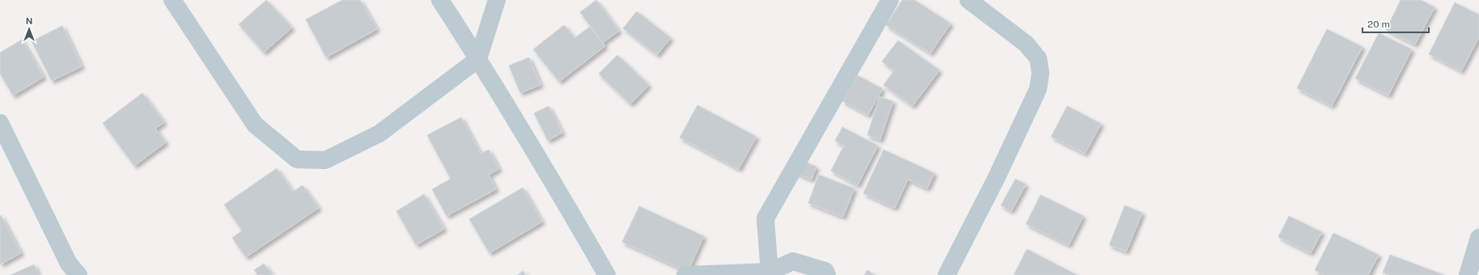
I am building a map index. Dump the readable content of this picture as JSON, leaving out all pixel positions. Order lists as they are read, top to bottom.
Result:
{
  "scale_bar": "20 m",
  "north": "top"
}
